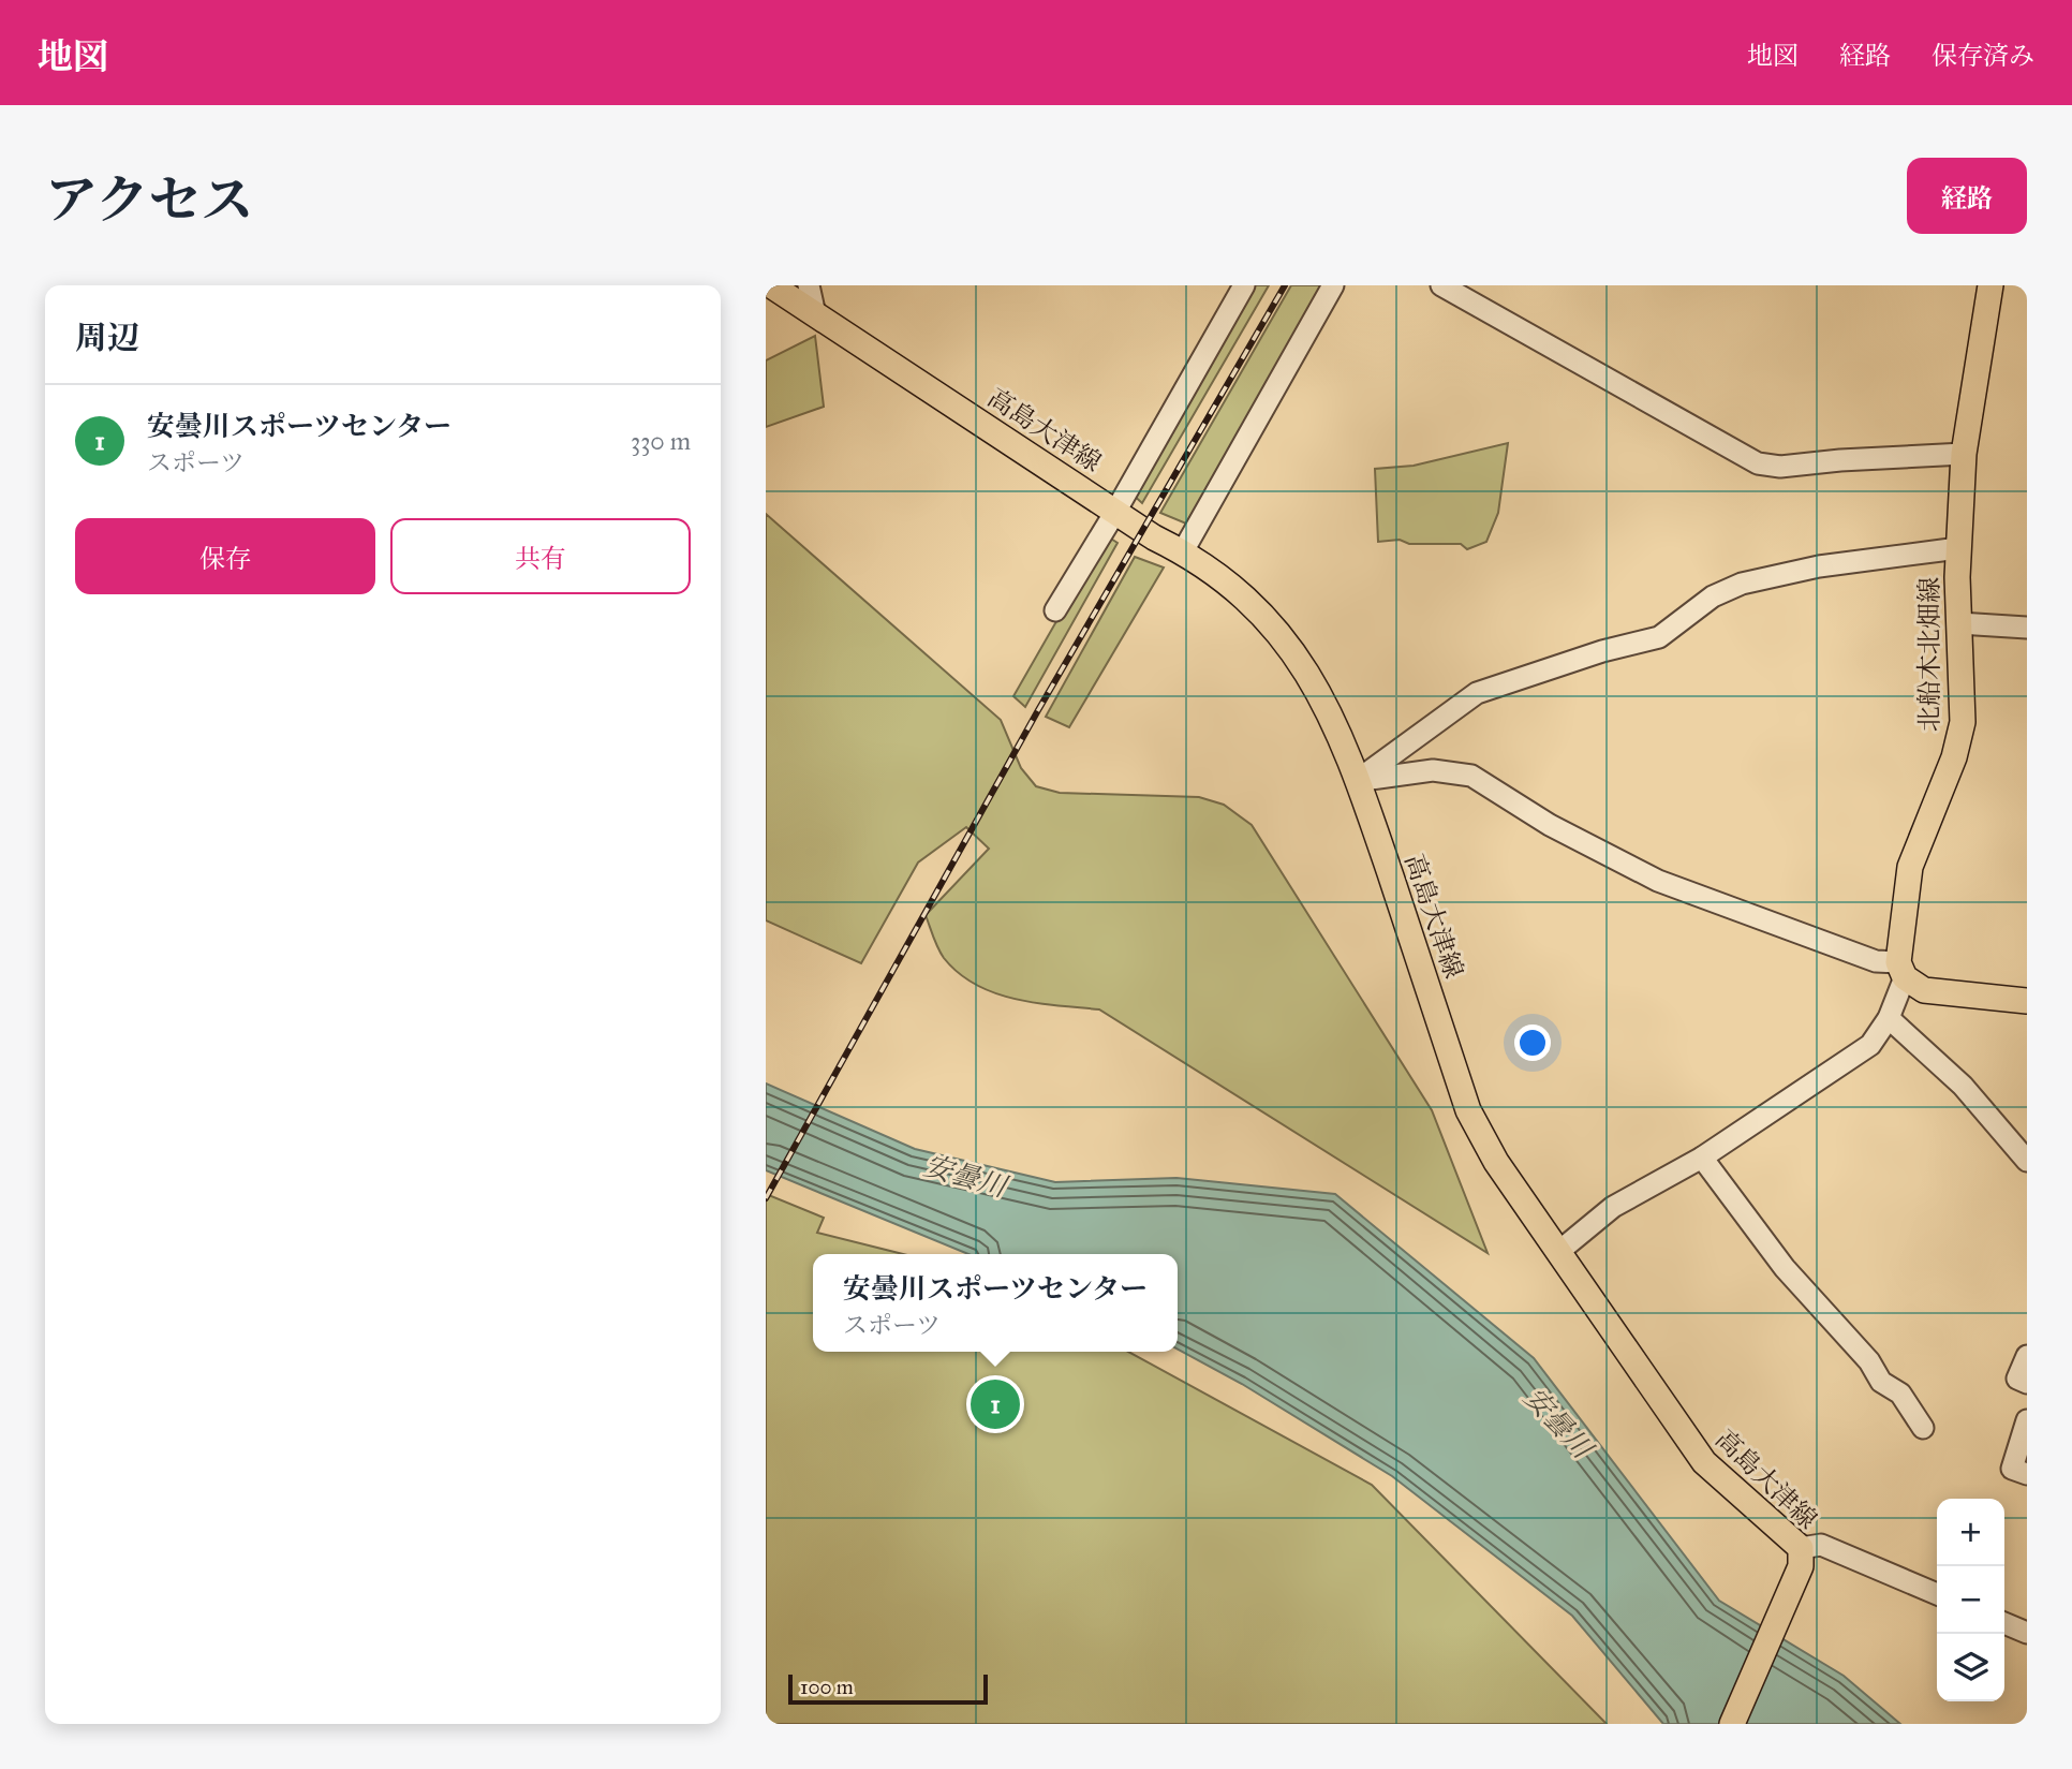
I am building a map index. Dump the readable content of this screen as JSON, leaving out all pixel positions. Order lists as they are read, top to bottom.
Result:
{
  "streets": {
    "main road": ["高島大津線", "北船木北畑線"]
  },
  "water": ["安曇川"],
  "scale_bar": "100 m",
  "page": {
    "header": "地図",
    "nav": ["地図", "経路", "保存済み"],
    "title": "アクセス",
    "buttons": [
      "経路",
      ["保存", "共有"]
    ],
    "heading": "周辺",
    "list": [
      {
        "mark": "1",
        "name": "安曇川スポーツセンター",
        "note": "スポーツ",
        "value": "330 m"
      }
    ],
    "popup": ["安曇川スポーツセンター", "スポーツ"],
    "pins": "1",
    "map_buttons": ["+", "−"],
    "scale": "100 m"
  }
}
